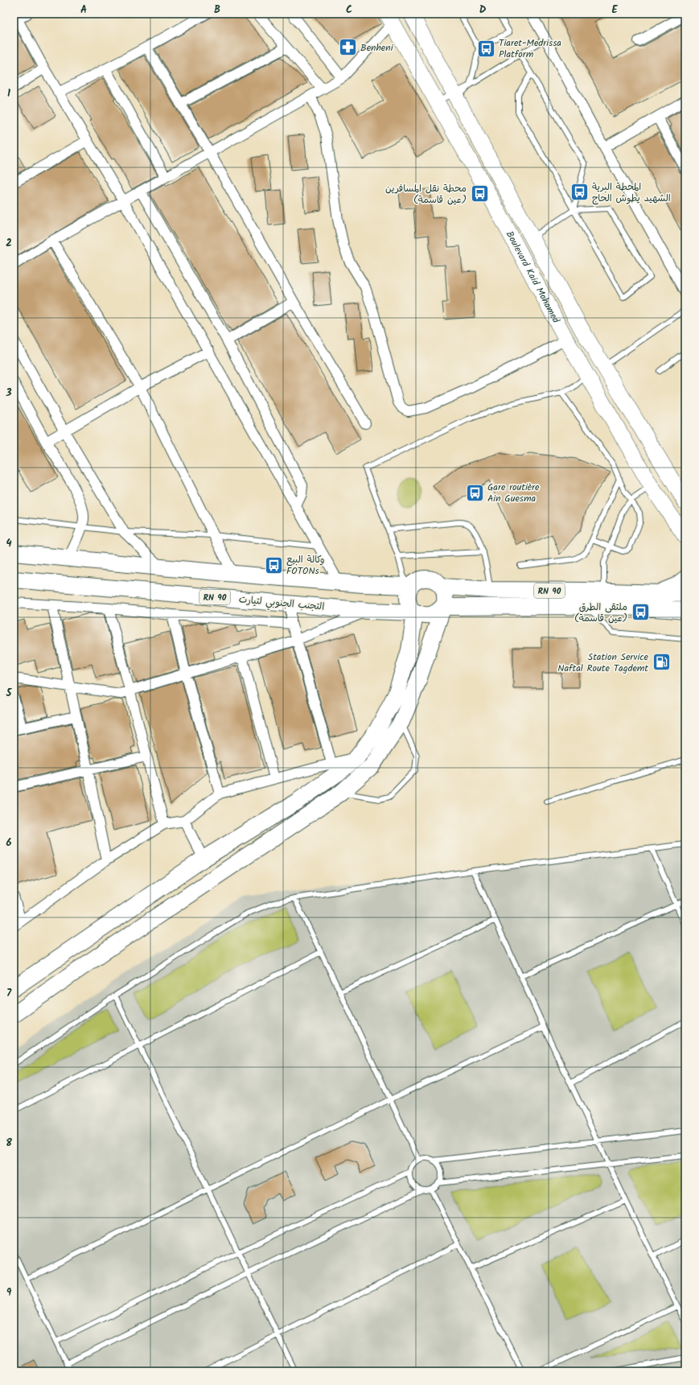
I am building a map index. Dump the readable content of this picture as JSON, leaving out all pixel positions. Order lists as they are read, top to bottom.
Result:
{
  "streets": {
    "highway": ["RN 90", "التجنب الجنوبي لتيارت"],
    "main road": ["Boulevard Kaid Mohamed"]
  },
  "crossings": [
    ["RN 90", "التجنب الجنوبي لتيارت"]
  ],
  "places": {
    "pharmacy": ["Benheni"],
    "bus stop": [
      "Tiaret-Medrissa Platform",
      "المحطة البرية الشهيد يطوش الحاج",
      "محطة نقل المسافرين (عين قاسمة)",
      "Gare routière Ain Guesma",
      "وكالة البيع FOTONs",
      "ملتقى الطرق (عين قاسمة)"
    ],
    "fuel station": ["Station Service Naftal Route Tagdemt"]
  },
  "grid": {
    "columns": [
      "A",
      "B",
      "C",
      "D",
      "E"
    ],
    "rows": [
      "1",
      "2",
      "3",
      "4",
      "5",
      "6",
      "7",
      "8",
      "9"
    ]
  }
}
